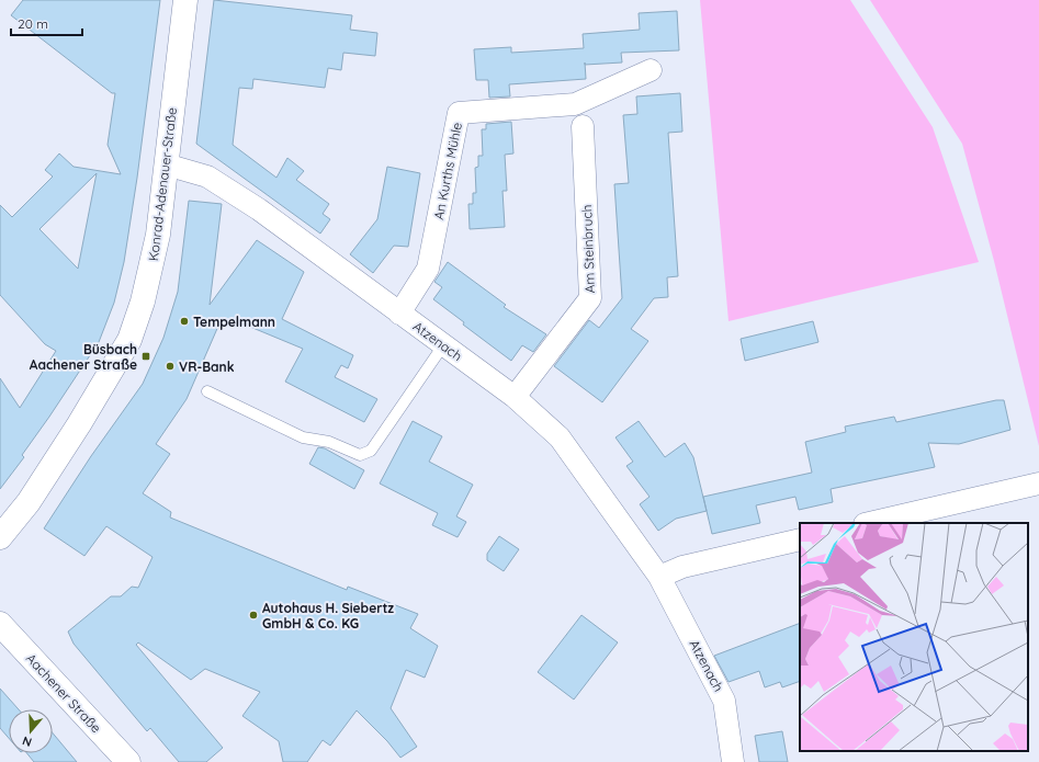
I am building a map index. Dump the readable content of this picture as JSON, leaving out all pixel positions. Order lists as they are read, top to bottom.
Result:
{
  "streets": {
    "street": [
      "An Kurths Mühle",
      "Konrad-Adenauer-Straße",
      "Am Steinbruch",
      "Atzenach",
      "Aachener Straße"
    ]
  },
  "crossings": [
    ["An Kurths Mühle", "Atzenach"],
    ["Konrad-Adenauer-Straße", "Atzenach"],
    ["Am Steinbruch", "Atzenach"]
  ],
  "places": {
    "other": ["Tempelmann", "VR-Bank", "Autohaus H. Siebertz GmbH & Co. KG"],
    "transit": ["Büsbach Aachener Straße"]
  },
  "scale_bar": "20 m",
  "north": "bottom"
}
